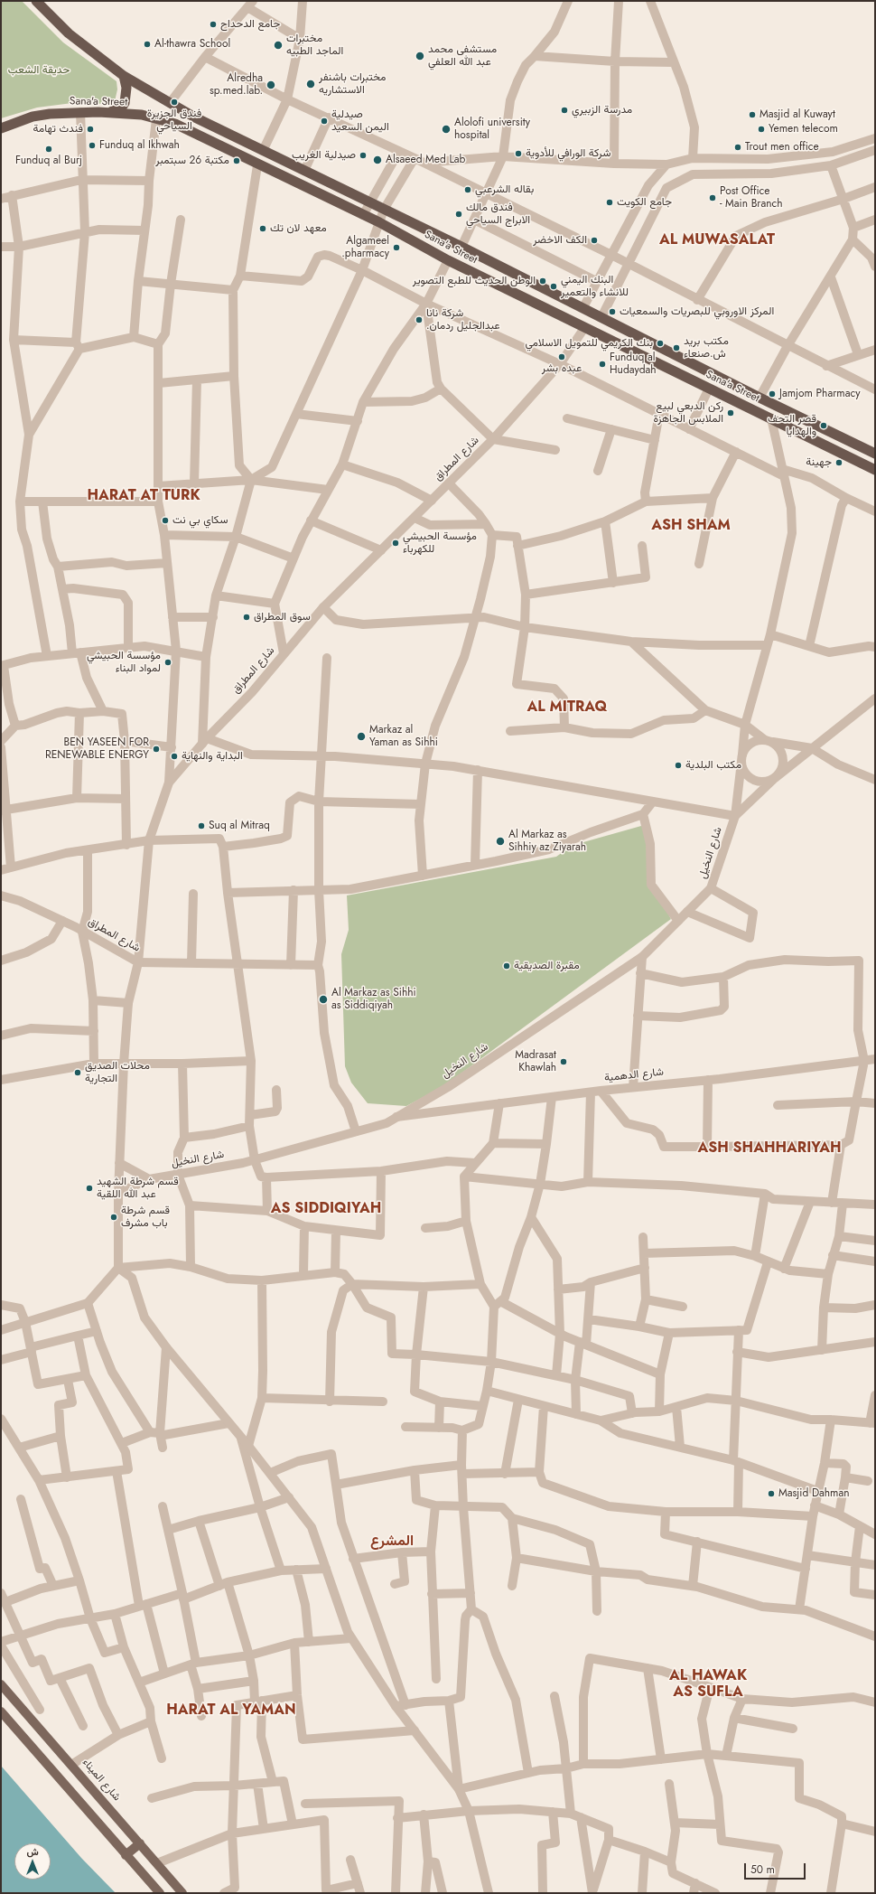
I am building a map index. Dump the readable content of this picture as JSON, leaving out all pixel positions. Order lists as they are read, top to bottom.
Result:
{
  "streets": {
    "highway": ["Sana'a Street"],
    "main road": ["شارع الميناء"],
    "street": ["شارع المطراق", "شارع النخيل", "شارع الدهمية"]
  },
  "crossings": [
    ["Sana'a Street", "شارع المطراق"],
    ["Sana'a Street", "شارع النخيل"],
    ["شارع النخيل", "شارع الدهمية"]
  ],
  "districts": [
    "AL MUWASALAT",
    "HARAT AT TURK",
    "ASH SHAM",
    "AL MITRAQ",
    "ASH SHAHHARIYAH",
    "AS SIDDIQIYAH",
    "المشرع",
    "AL HAWAK AS SUFLA",
    "HARAT AL YAMAN"
  ],
  "parks": ["حديقة الشعب"],
  "places": [
    "جامع الدحداح",
    "Al-thawra School",
    "مختبرات الماجد الطبيه",
    "مستشفى محمد عبد الله العلفي",
    "مختبرات باشنفر الاستشاريه",
    "Alredha sp.med.lab.",
    "فندق الجزيرة السياحي",
    "مدرسة الزبيري",
    "Masjid al Kuwayt",
    "صيدلية اليمن السعيد",
    "فندث تهامة",
    "Alolofi university hospital",
    "Yemen telecom",
    "Funduq al Ikhwah",
    "Trout men office",
    "Funduq al Burj",
    "شركة الورافي للأدوية",
    "صيدلية الغريب",
    "Alsaeed Med Lab",
    "مكتبة 26 سبتمبر",
    "بقاله الشرعبي",
    "Post Office - Main Branch",
    "جامع الكويت",
    "فندق مالك الابراج السياحي",
    "معهد لان تك",
    "الكف الاخضر",
    "Algameel .pharmacy",
    "الوطن الحديث للطبع التصوير",
    "البنك اليمني للانشاء والتعمير",
    "المركز الاوروبي للبصريات والسمعيات",
    "شركة نانا .عبدالجليل ردمان",
    "بنك الكريمي للتمويل الاسلامي",
    "مكتب بريد ش.صنعاء",
    "عبده بشر",
    "Funduq al Hudaydah",
    "Jamjom Pharmacy",
    "ركن الدبعي لبيع الملابس الجاهزة",
    "قصر التحف والهدايا",
    "جهينة",
    "سكاي بي نت",
    "مؤسسة الحبيشي للكهرباء",
    "سوق المطراق",
    "مؤسسة الحبيشي لمواد البناء",
    "Markaz al Yaman as Sihhi",
    "BEN YASEEN FOR RENEWABLE ENERGY",
    "البداية والنهاية",
    "مكتب البلدية",
    "Suq al Mitraq",
    "Al Markaz as Sihhiy az Ziyarah",
    "مقبرة الصديقية",
    "Al Markaz as Sihhi as Siddiqiyah",
    "Madrasat Khawlah",
    "محلات الصديق التجارية",
    "قسم شرطة الشهيد عبد الله اللقية",
    "قسم شرطة باب مشرف",
    "Masjid Dahman"
  ],
  "scale_bar": "50 m",
  "north": "top"
}
